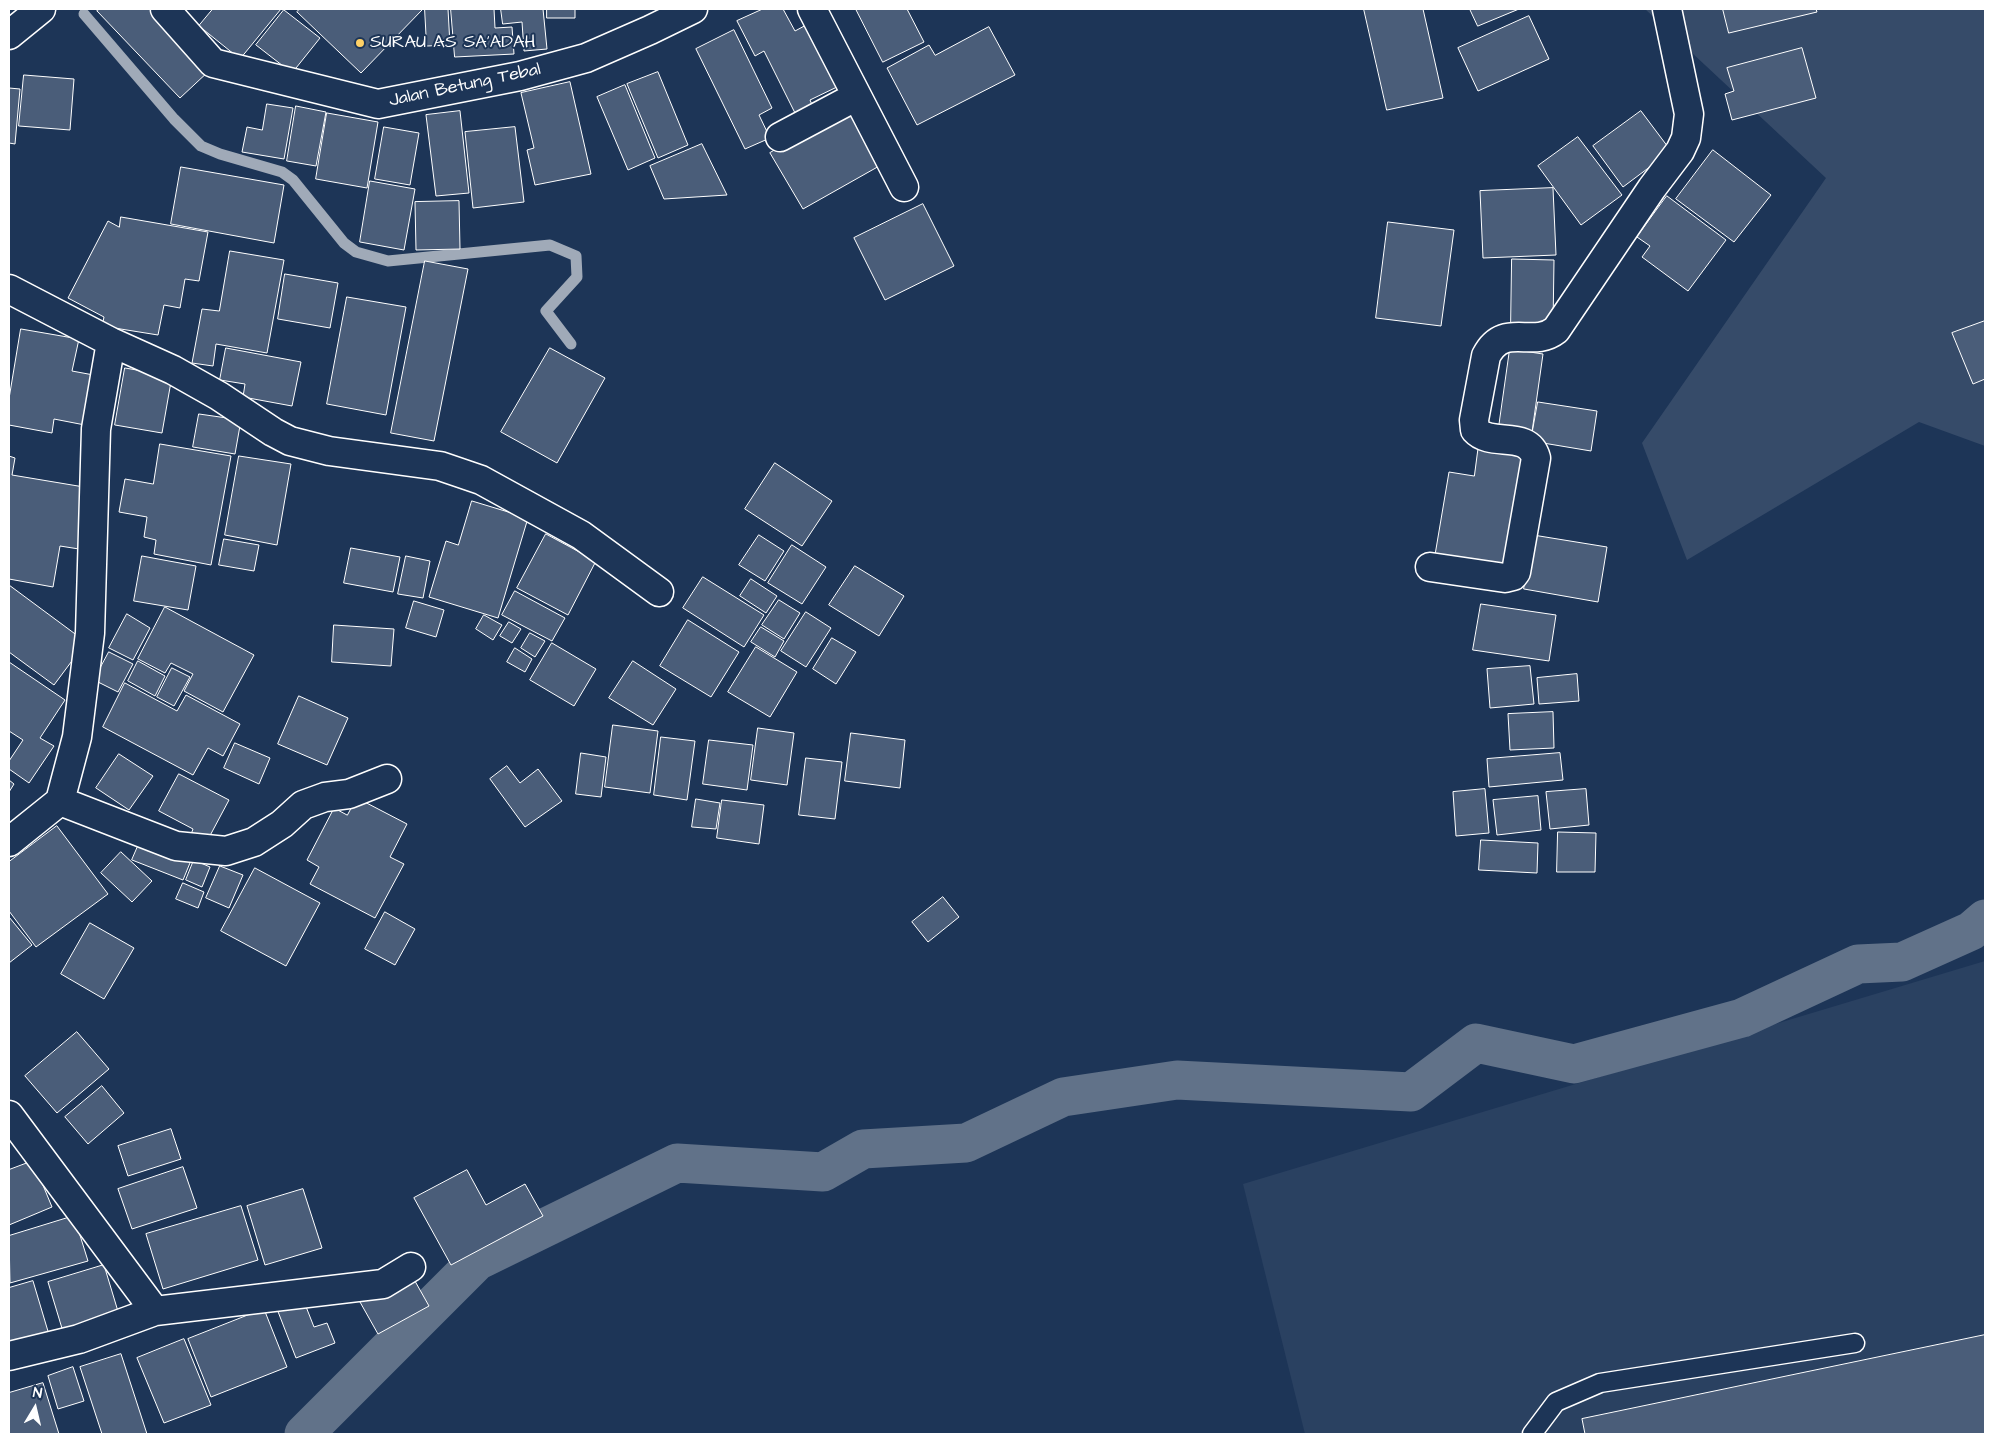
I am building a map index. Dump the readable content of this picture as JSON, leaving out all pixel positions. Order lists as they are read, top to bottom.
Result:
{
  "streets": {
    "street": ["Jalan Betung Tebal"]
  },
  "places": ["SURAU AS SA'ADAH"],
  "north": "top"
}
